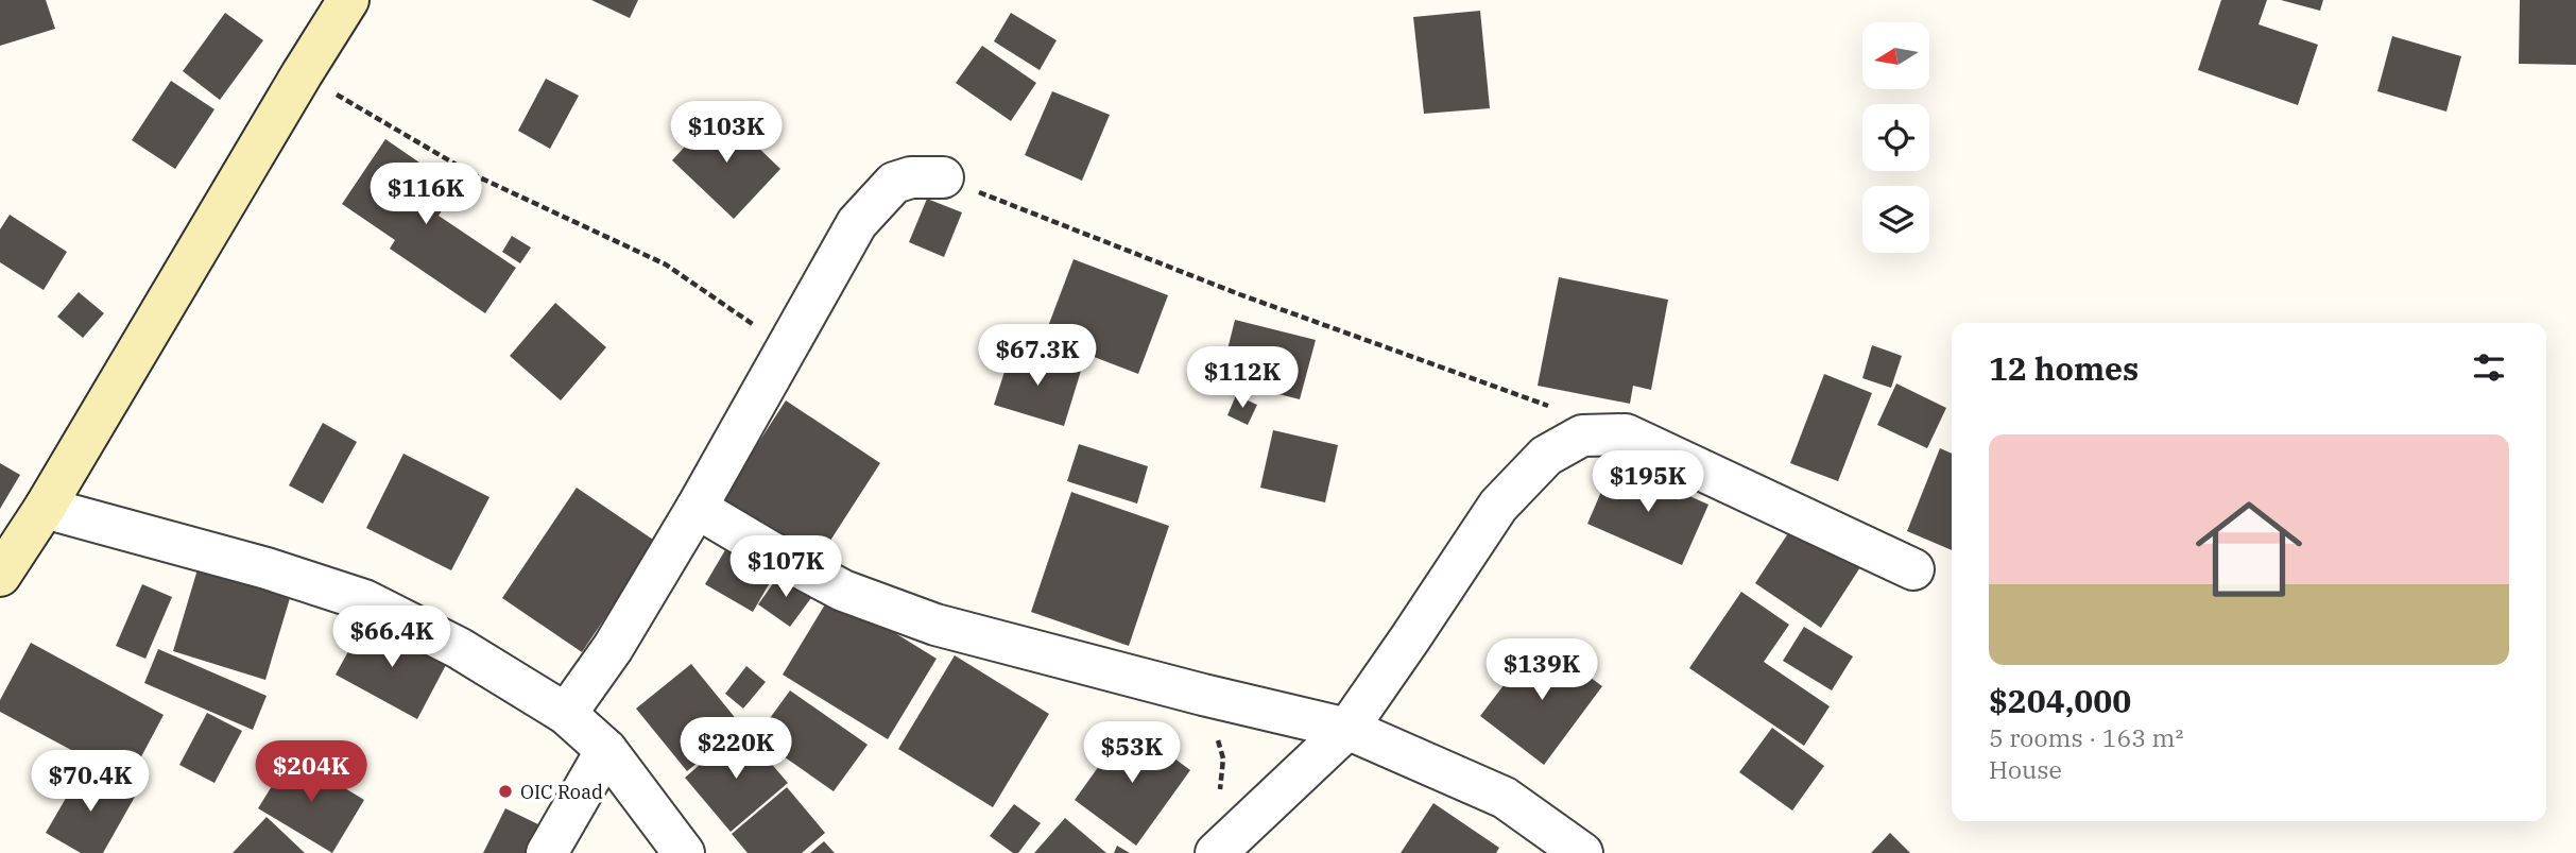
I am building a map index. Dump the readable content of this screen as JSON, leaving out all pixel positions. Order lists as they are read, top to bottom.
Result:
{
  "places": ["OIC Road"],
  "north": "left",
  "page": {
    "price": [
      "$103K",
      "$116K",
      "$67.3K",
      "$112K",
      "$195K",
      "$107K",
      "$66.4K",
      "$139K",
      "$220K",
      "$53K",
      "$204K",
      "$70.4K"
    ],
    "heading": "12 homes",
    "list": [
      {
        "name": "$204,000",
        "note": "5 rooms · 163 m² · House"
      }
    ]
  }
}
